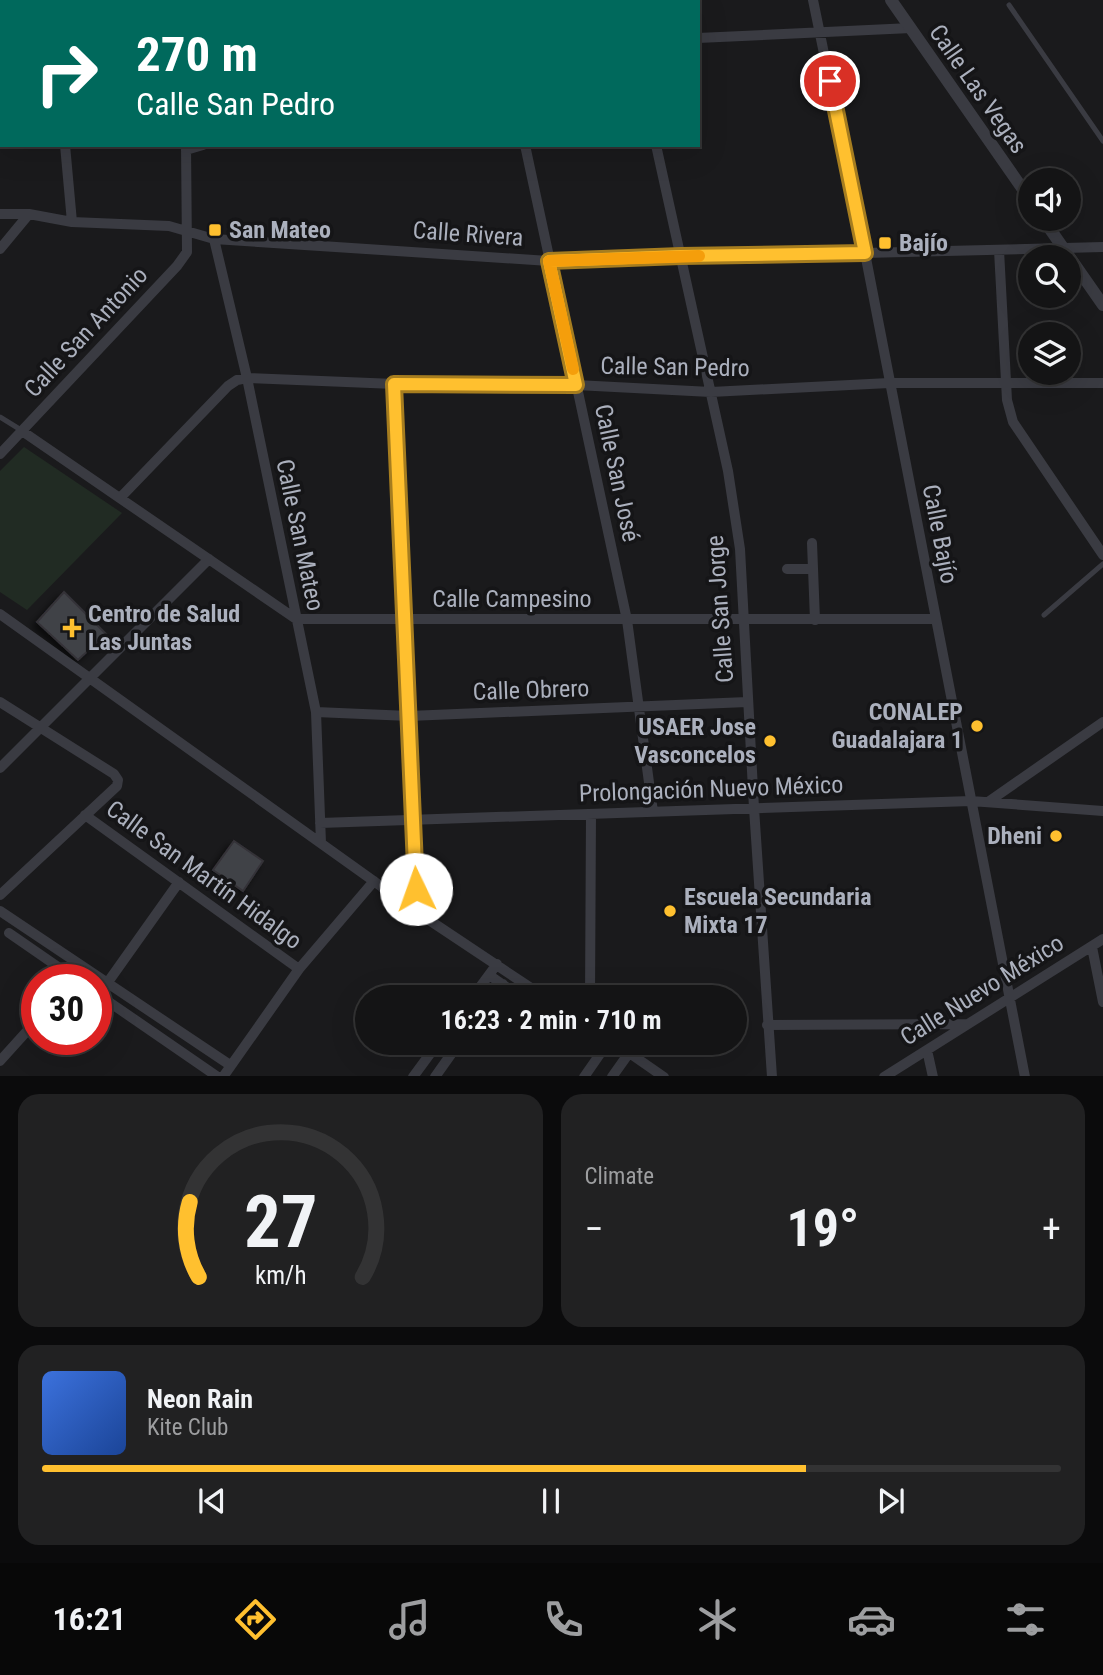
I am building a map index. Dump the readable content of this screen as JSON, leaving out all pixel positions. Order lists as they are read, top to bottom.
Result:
{
  "streets": {
    "street": [
      "Calle Las Vegas",
      "Calle Rivera",
      "Calle San Antonio",
      "Calle San Pedro",
      "Calle San José",
      "Calle Bajío",
      "Calle San Mateo",
      "Calle Campesino",
      "Calle San Jorge",
      "Calle Obrero",
      "Prolongación Nuevo México",
      "Calle San Martín Hidalgo",
      "Calle Nuevo México"
    ]
  },
  "crossings": [
    ["Calle Rivera", "Calle San Antonio"],
    ["Calle Rivera", "Calle San José"],
    ["Calle Rivera", "Calle Bajío"],
    ["Calle Rivera", "Calle San Mateo"],
    ["Calle Rivera", "Calle San Jorge"],
    ["Calle San Pedro", "Calle San José"],
    ["Calle San Pedro", "Calle Bajío"],
    ["Calle San Pedro", "Calle San Mateo"],
    ["Calle San Pedro", "Calle San Jorge"],
    ["Calle San José", "Calle Campesino"],
    ["Calle San José", "Calle Obrero"],
    ["Calle San José", "Prolongación Nuevo México"],
    ["Calle Bajío", "Calle Campesino"],
    ["Calle Bajío", "Prolongación Nuevo México"],
    ["Calle Bajío", "Calle Nuevo México"],
    ["Calle San Mateo", "Calle Campesino"],
    ["Calle San Mateo", "Calle Obrero"],
    ["Calle San Mateo", "Prolongación Nuevo México"],
    ["Calle Campesino", "Calle San Jorge"],
    ["Calle San Jorge", "Calle Obrero"],
    ["Calle San Jorge", "Prolongación Nuevo México"]
  ],
  "places": {
    "transit": ["San Mateo", "Bajío"],
    "health": ["Centro de Salud Las Juntas"],
    "other": [
      "CONALEP Guadalajara 1",
      "USAER Jose Vasconcelos",
      "Dheni",
      "Escuela Secundaria Mixta 17"
    ]
  },
  "page": {
    "turn": ["270 m", "Calle San Pedro"],
    "limit": "30",
    "trip": "16:23 · 2 min · 710 m",
    "tile": "Climate",
    "heat": ["−", "19°", "+"],
    "song": ["Neon Rain", "Kite Club"],
    "tabs": "16:21",
    "gauge": ["27", "km/h"]
  }
}
